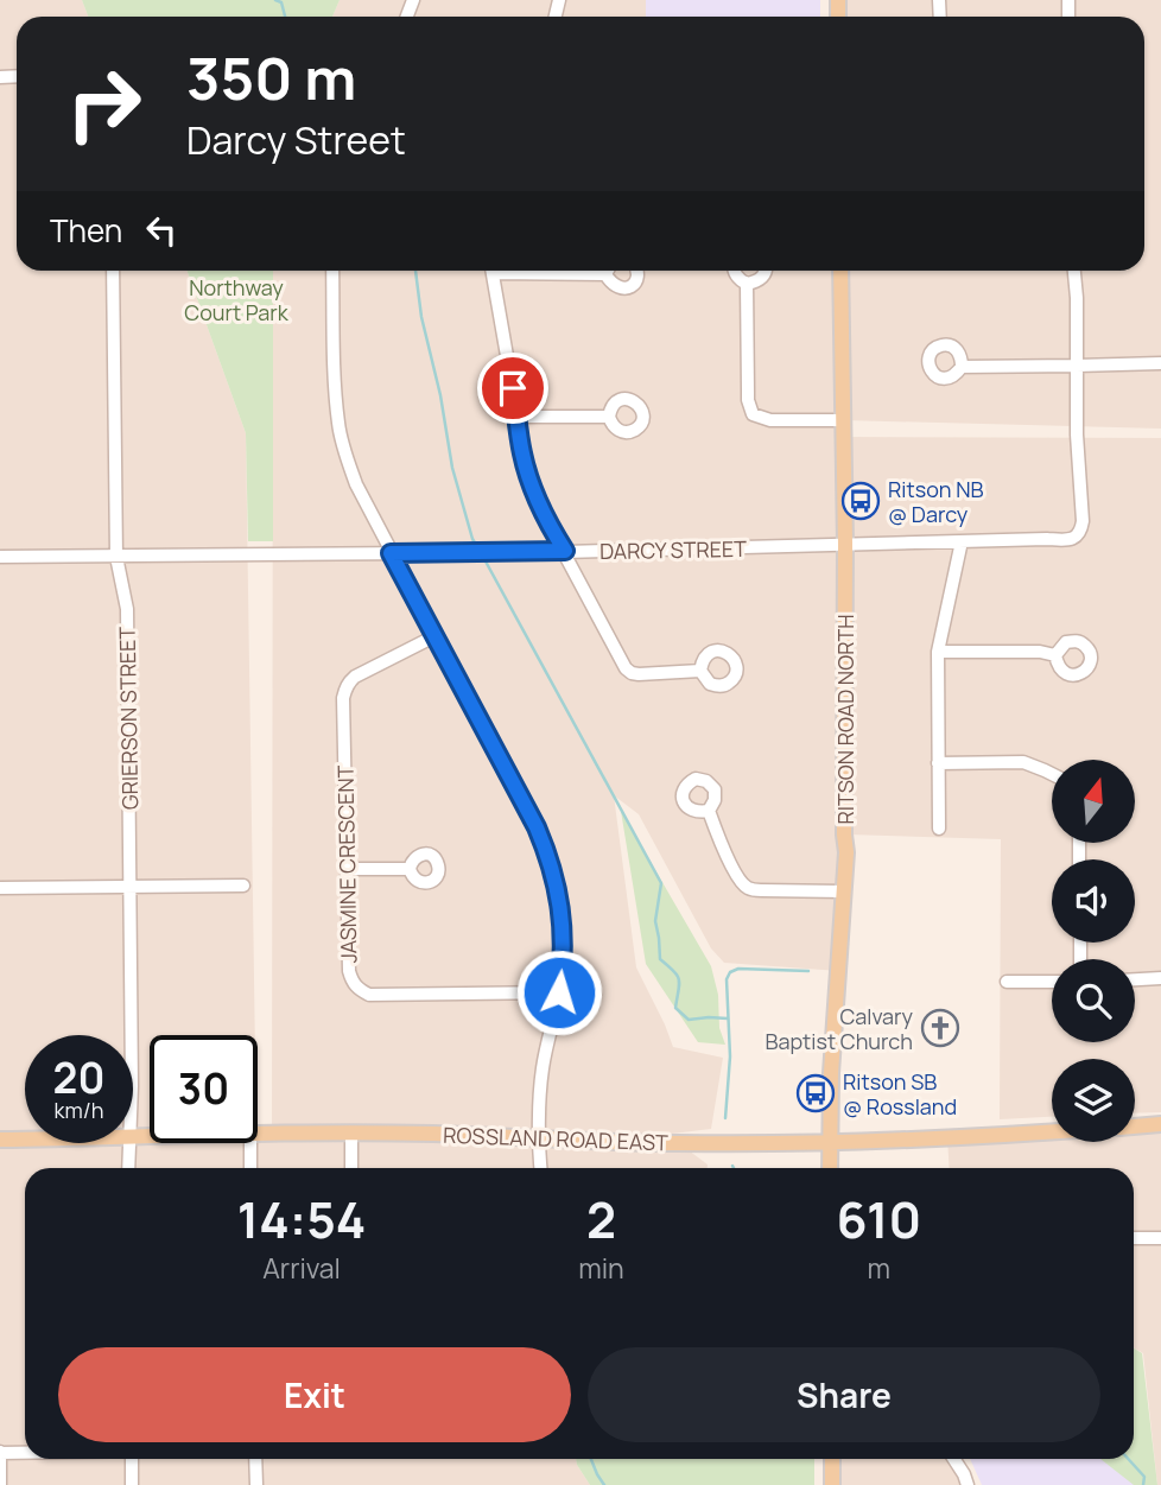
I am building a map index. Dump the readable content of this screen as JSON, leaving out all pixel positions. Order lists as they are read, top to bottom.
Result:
{
  "streets": {
    "main road": ["RITSON ROAD NORTH", "ROSSLAND ROAD EAST"],
    "street": ["DARCY STREET", "GRIERSON STREET", "JASMINE CRESCENT"]
  },
  "crossings": [
    ["DARCY STREET", "GRIERSON STREET"],
    ["DARCY STREET", "RITSON ROAD NORTH"],
    ["RITSON ROAD NORTH", "ROSSLAND ROAD EAST"]
  ],
  "parks": ["Northway Court Park"],
  "places": {
    "bus stop": ["Ritson NB @ Darcy", "Ritson SB @ Rossland"],
    "church": ["Calvary Baptist Church"]
  },
  "north": "top",
  "page": {
    "turn": ["350 m", "Darcy Street"],
    "then": "Then",
    "speed": "20 km/h",
    "limit": "30",
    "eta": [
      "14:54",
      "Arrival",
      "2",
      "min",
      "610",
      "m"
    ],
    "buttons": ["Exit", "Share"]
  }
}
